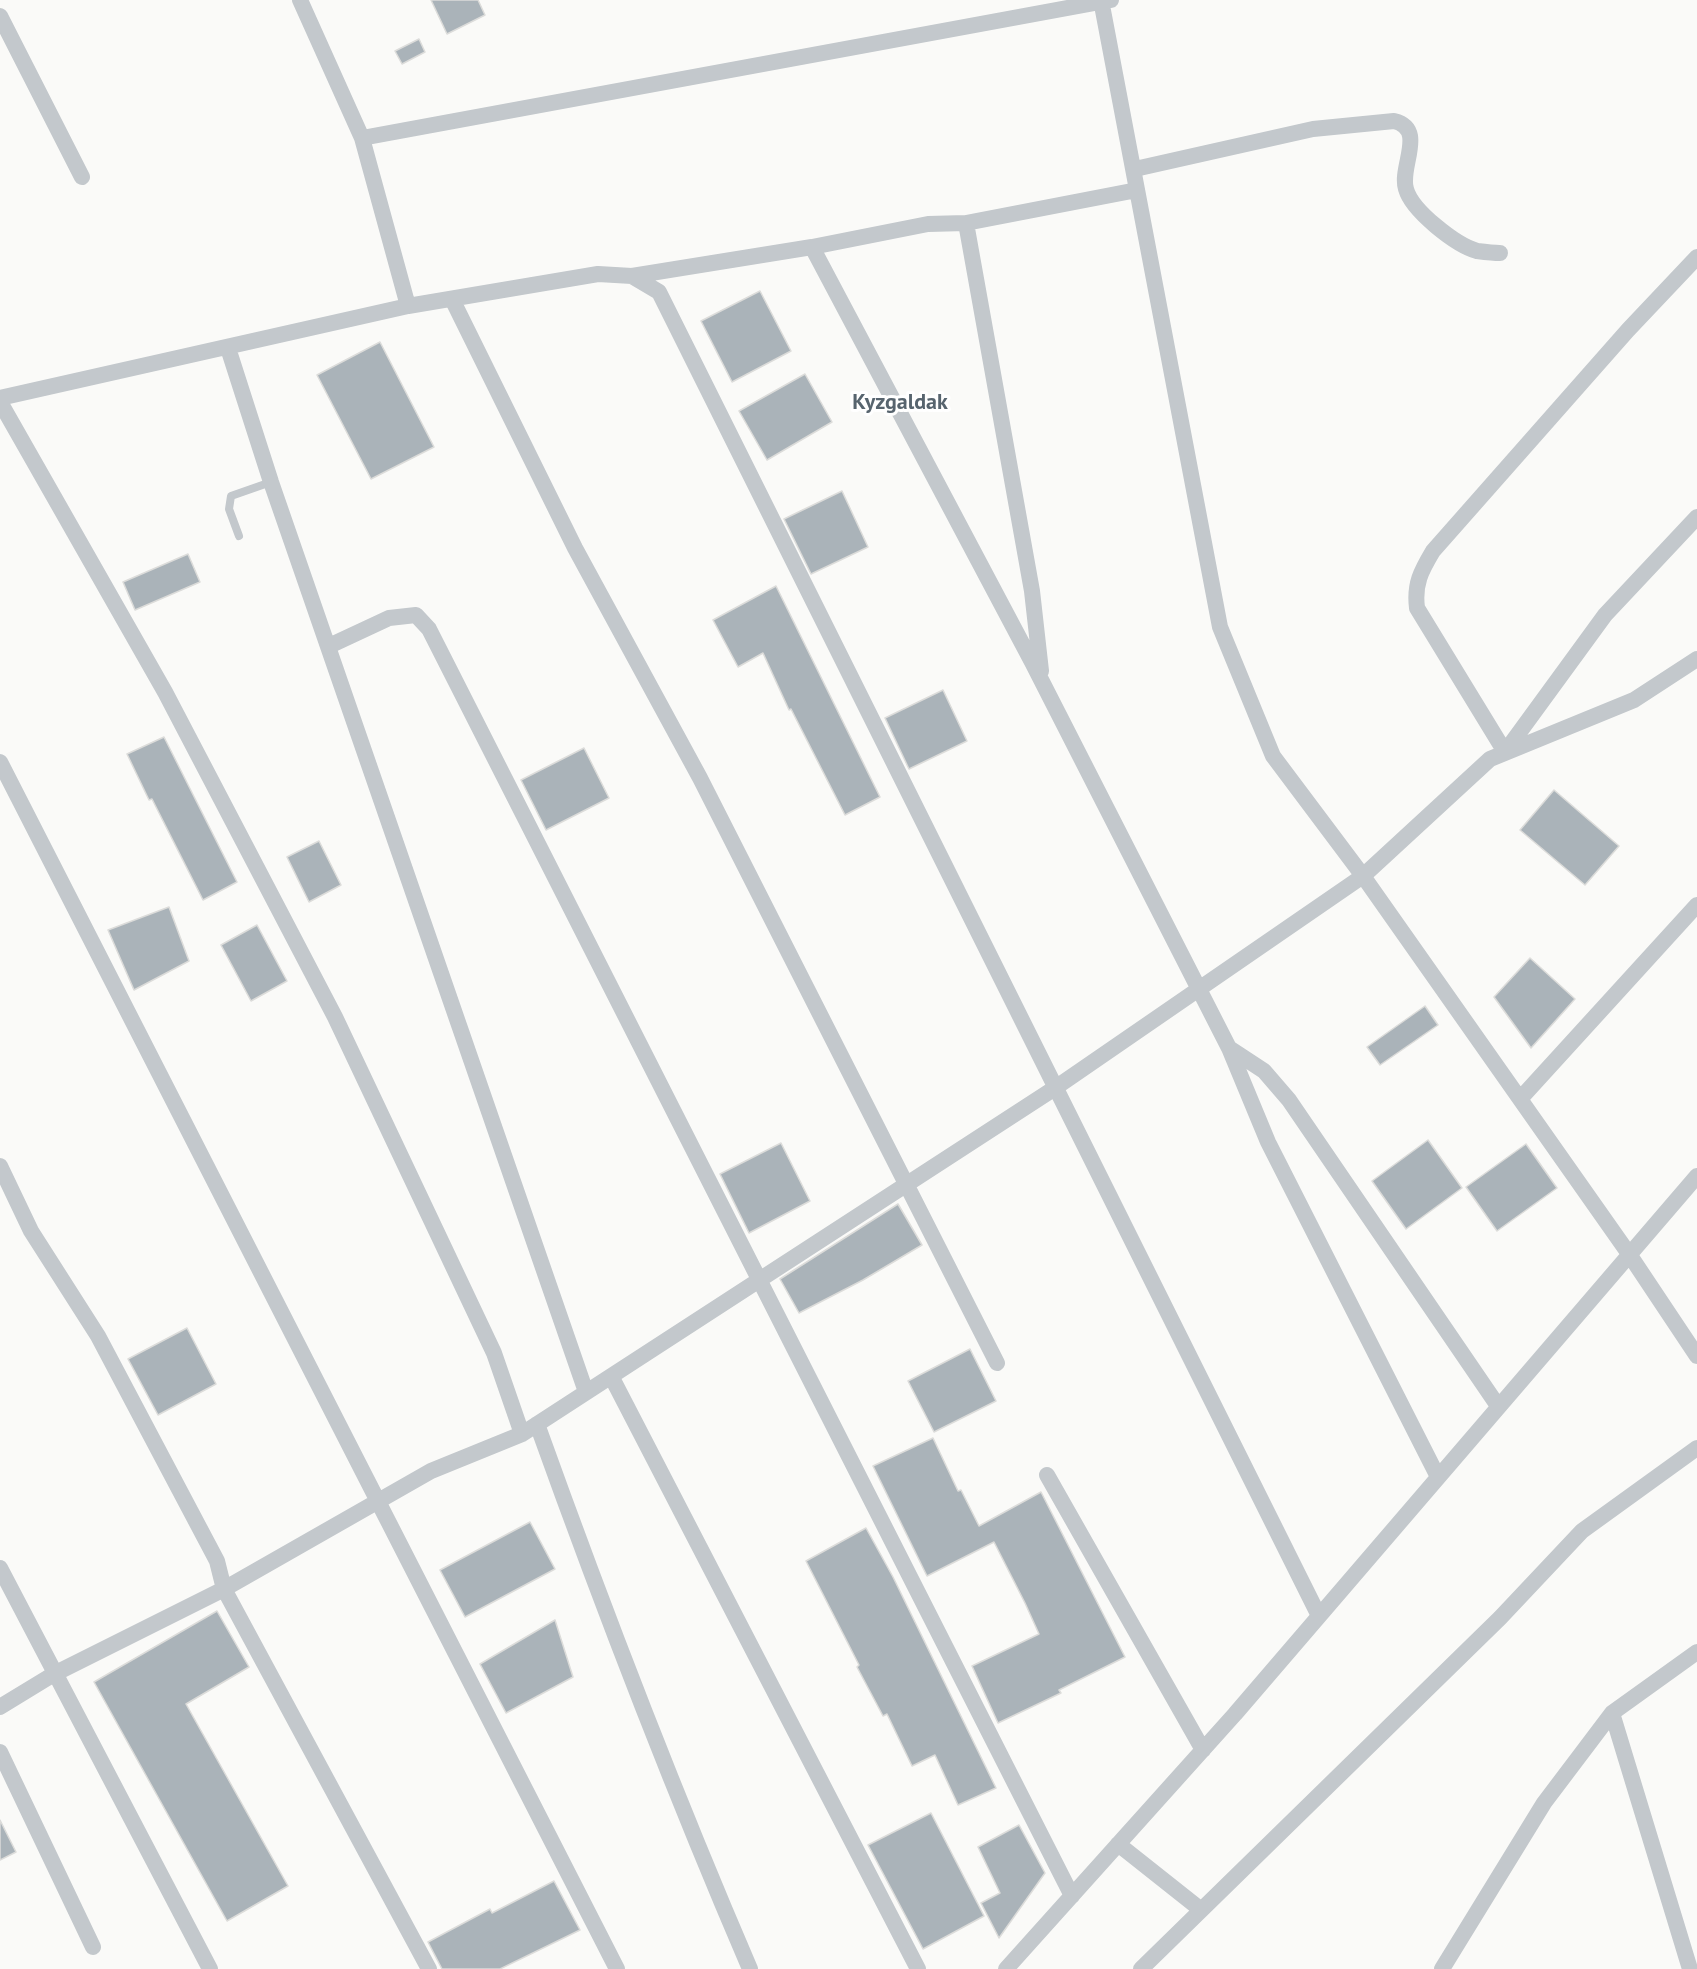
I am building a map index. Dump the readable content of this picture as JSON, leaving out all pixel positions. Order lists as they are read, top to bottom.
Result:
{
  "districts": ["Kyzgaldak"]
}
